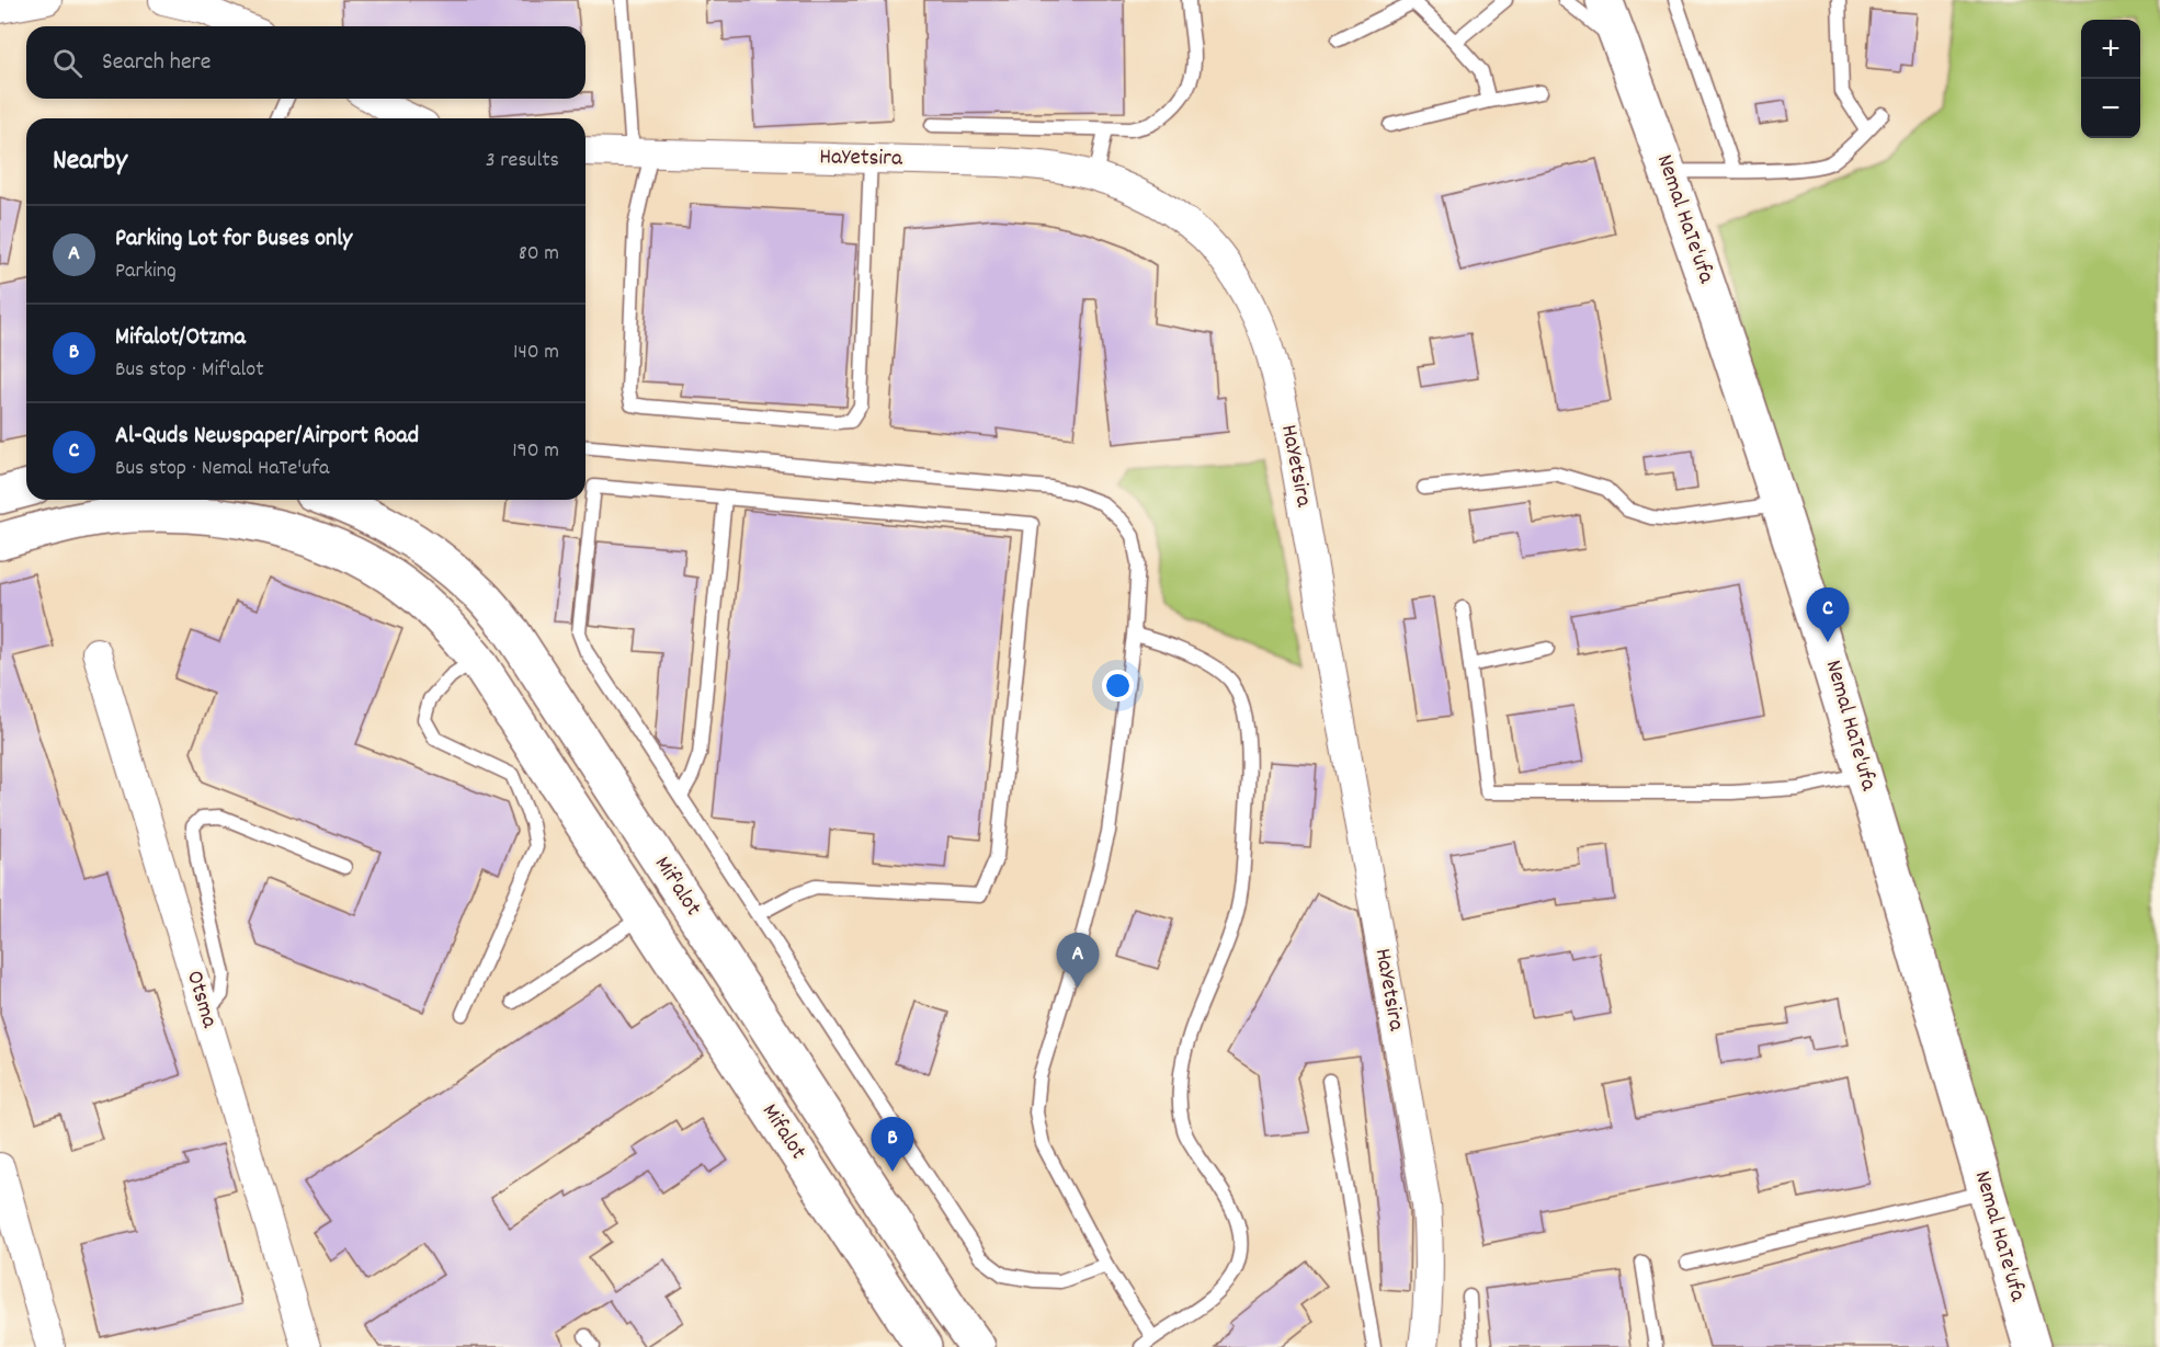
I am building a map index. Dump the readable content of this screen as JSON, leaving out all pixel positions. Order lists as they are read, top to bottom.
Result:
{
  "streets": {
    "street": [
      "HaYetsira",
      "Nemal HaTe'ufa",
      "Mif'alot",
      "Otsma",
      "Mifalot"
    ]
  },
  "crossings": [
    ["Mif'alot", "Mifalot"]
  ],
  "page": {
    "map_buttons": ["+", "−"],
    "search": "Search here",
    "heading": ["Nearby", "3 results"],
    "list": [
      {
        "mark": "A",
        "name": "Parking Lot for Buses only",
        "note": "Parking",
        "value": "80 m"
      },
      {
        "mark": "B",
        "name": "Mifalot/Otzma",
        "note": "Bus stop · Mif'alot",
        "value": "140 m"
      },
      {
        "mark": "C",
        "name": "Al-Quds Newspaper/Airport Road",
        "note": "Bus stop · Nemal HaTe'ufa",
        "value": "190 m"
      }
    ],
    "pins": ["C", "A", "B"]
  }
}
